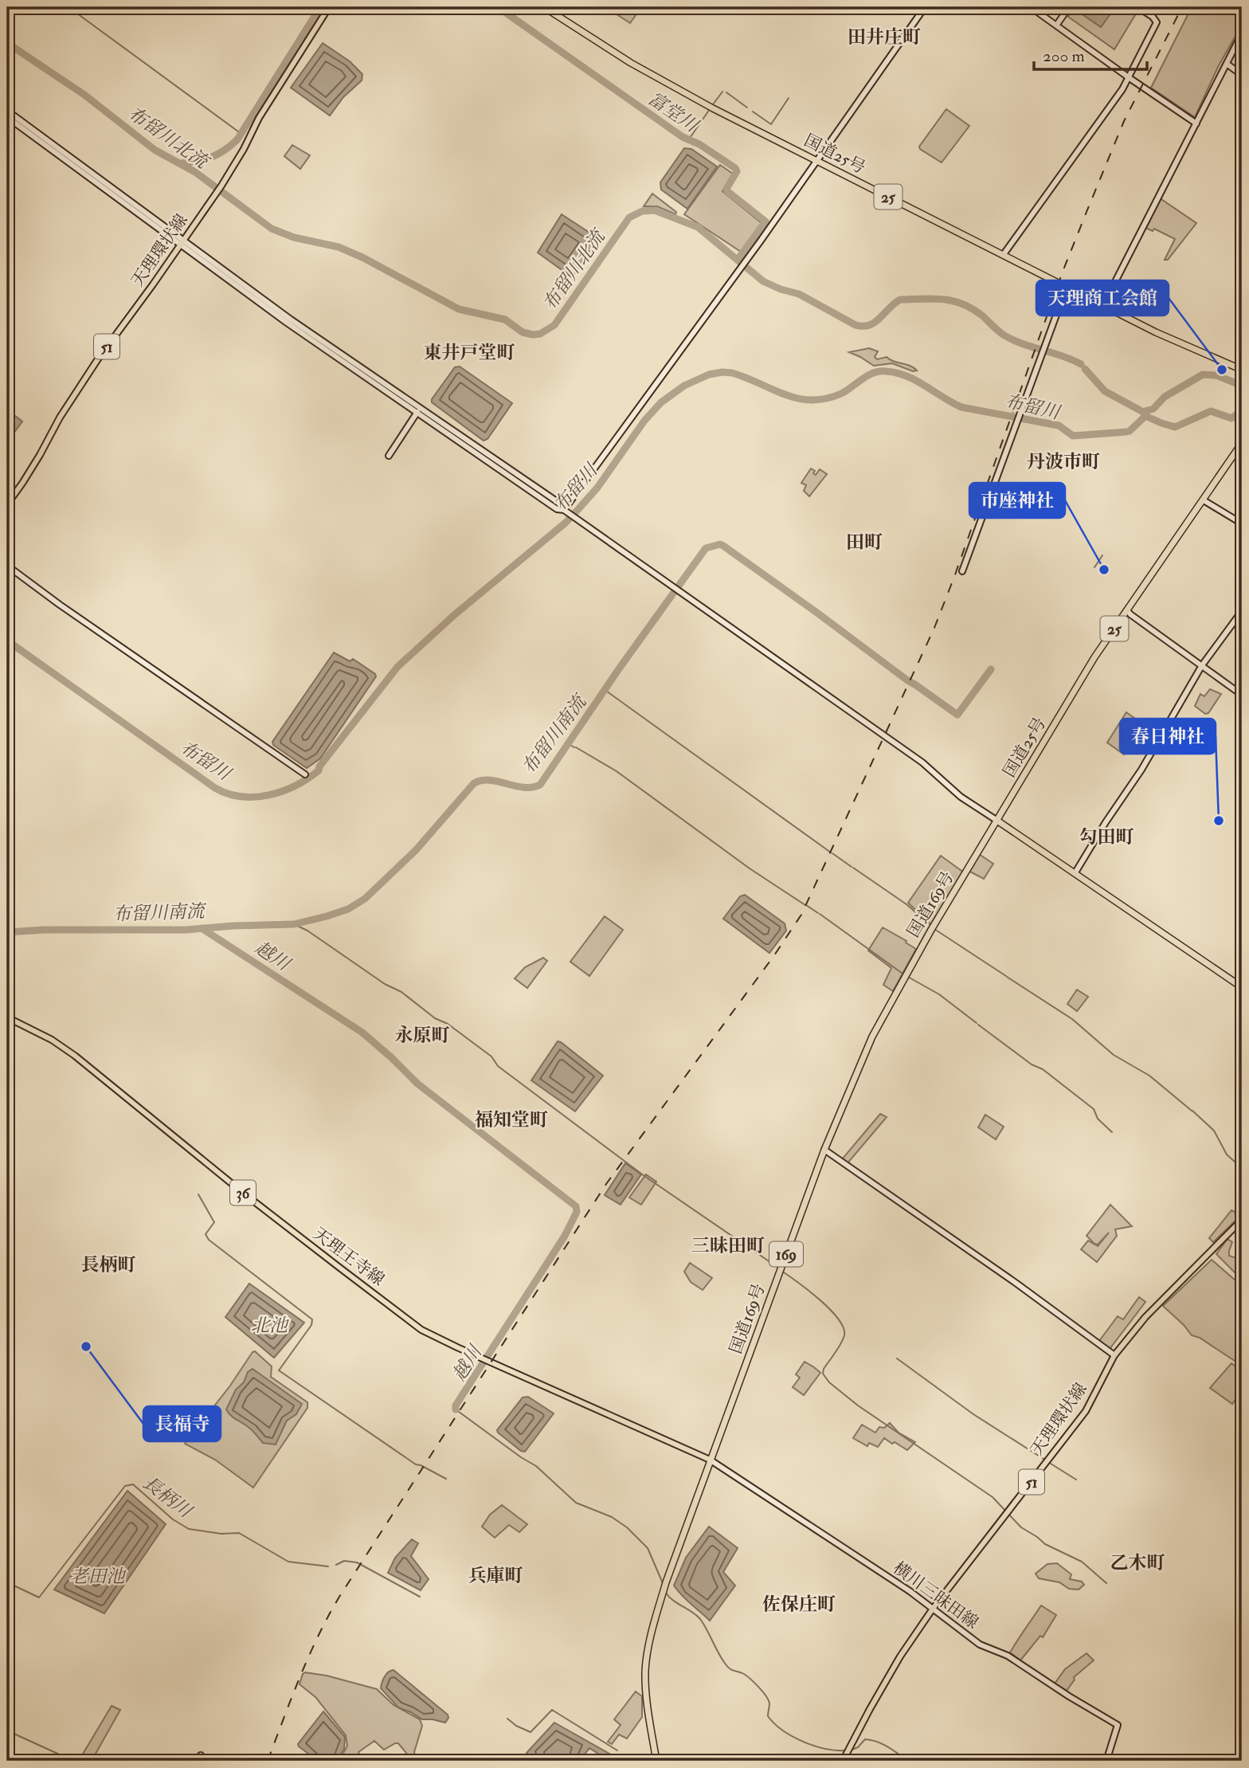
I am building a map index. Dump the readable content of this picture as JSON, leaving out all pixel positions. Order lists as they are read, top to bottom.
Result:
{
  "streets": {
    "highway": [
      "国道25号",
      "25",
      "国道169号",
      "169"
    ],
    "main road": [
      "天理環状線",
      "51",
      "36",
      "天理王寺線"
    ],
    "street": ["横川三昧田線"]
  },
  "crossings": [
    ["国道25号", "国道169号"],
    ["天理環状線", "横川三昧田線"],
    ["国道169号", "天理王寺線"],
    ["国道169号", "横川三昧田線"],
    ["天理王寺線", "横川三昧田線"]
  ],
  "districts": [
    "田井庄町",
    "東井戸堂町",
    "丹波市町",
    "田町",
    "勾田町",
    "永原町",
    "福知堂町",
    "三昧田町",
    "長柄町",
    "乙木町",
    "兵庫町",
    "佐保庄町"
  ],
  "water": [
    "富堂川",
    "布留川北流",
    "布留川",
    "布留川南流",
    "越川",
    "北池",
    "長柄川",
    "老田池"
  ],
  "places": [
    "天理商工会館",
    "市座神社",
    "春日神社",
    "長福寺"
  ],
  "scale_bar": "200 m"
}
